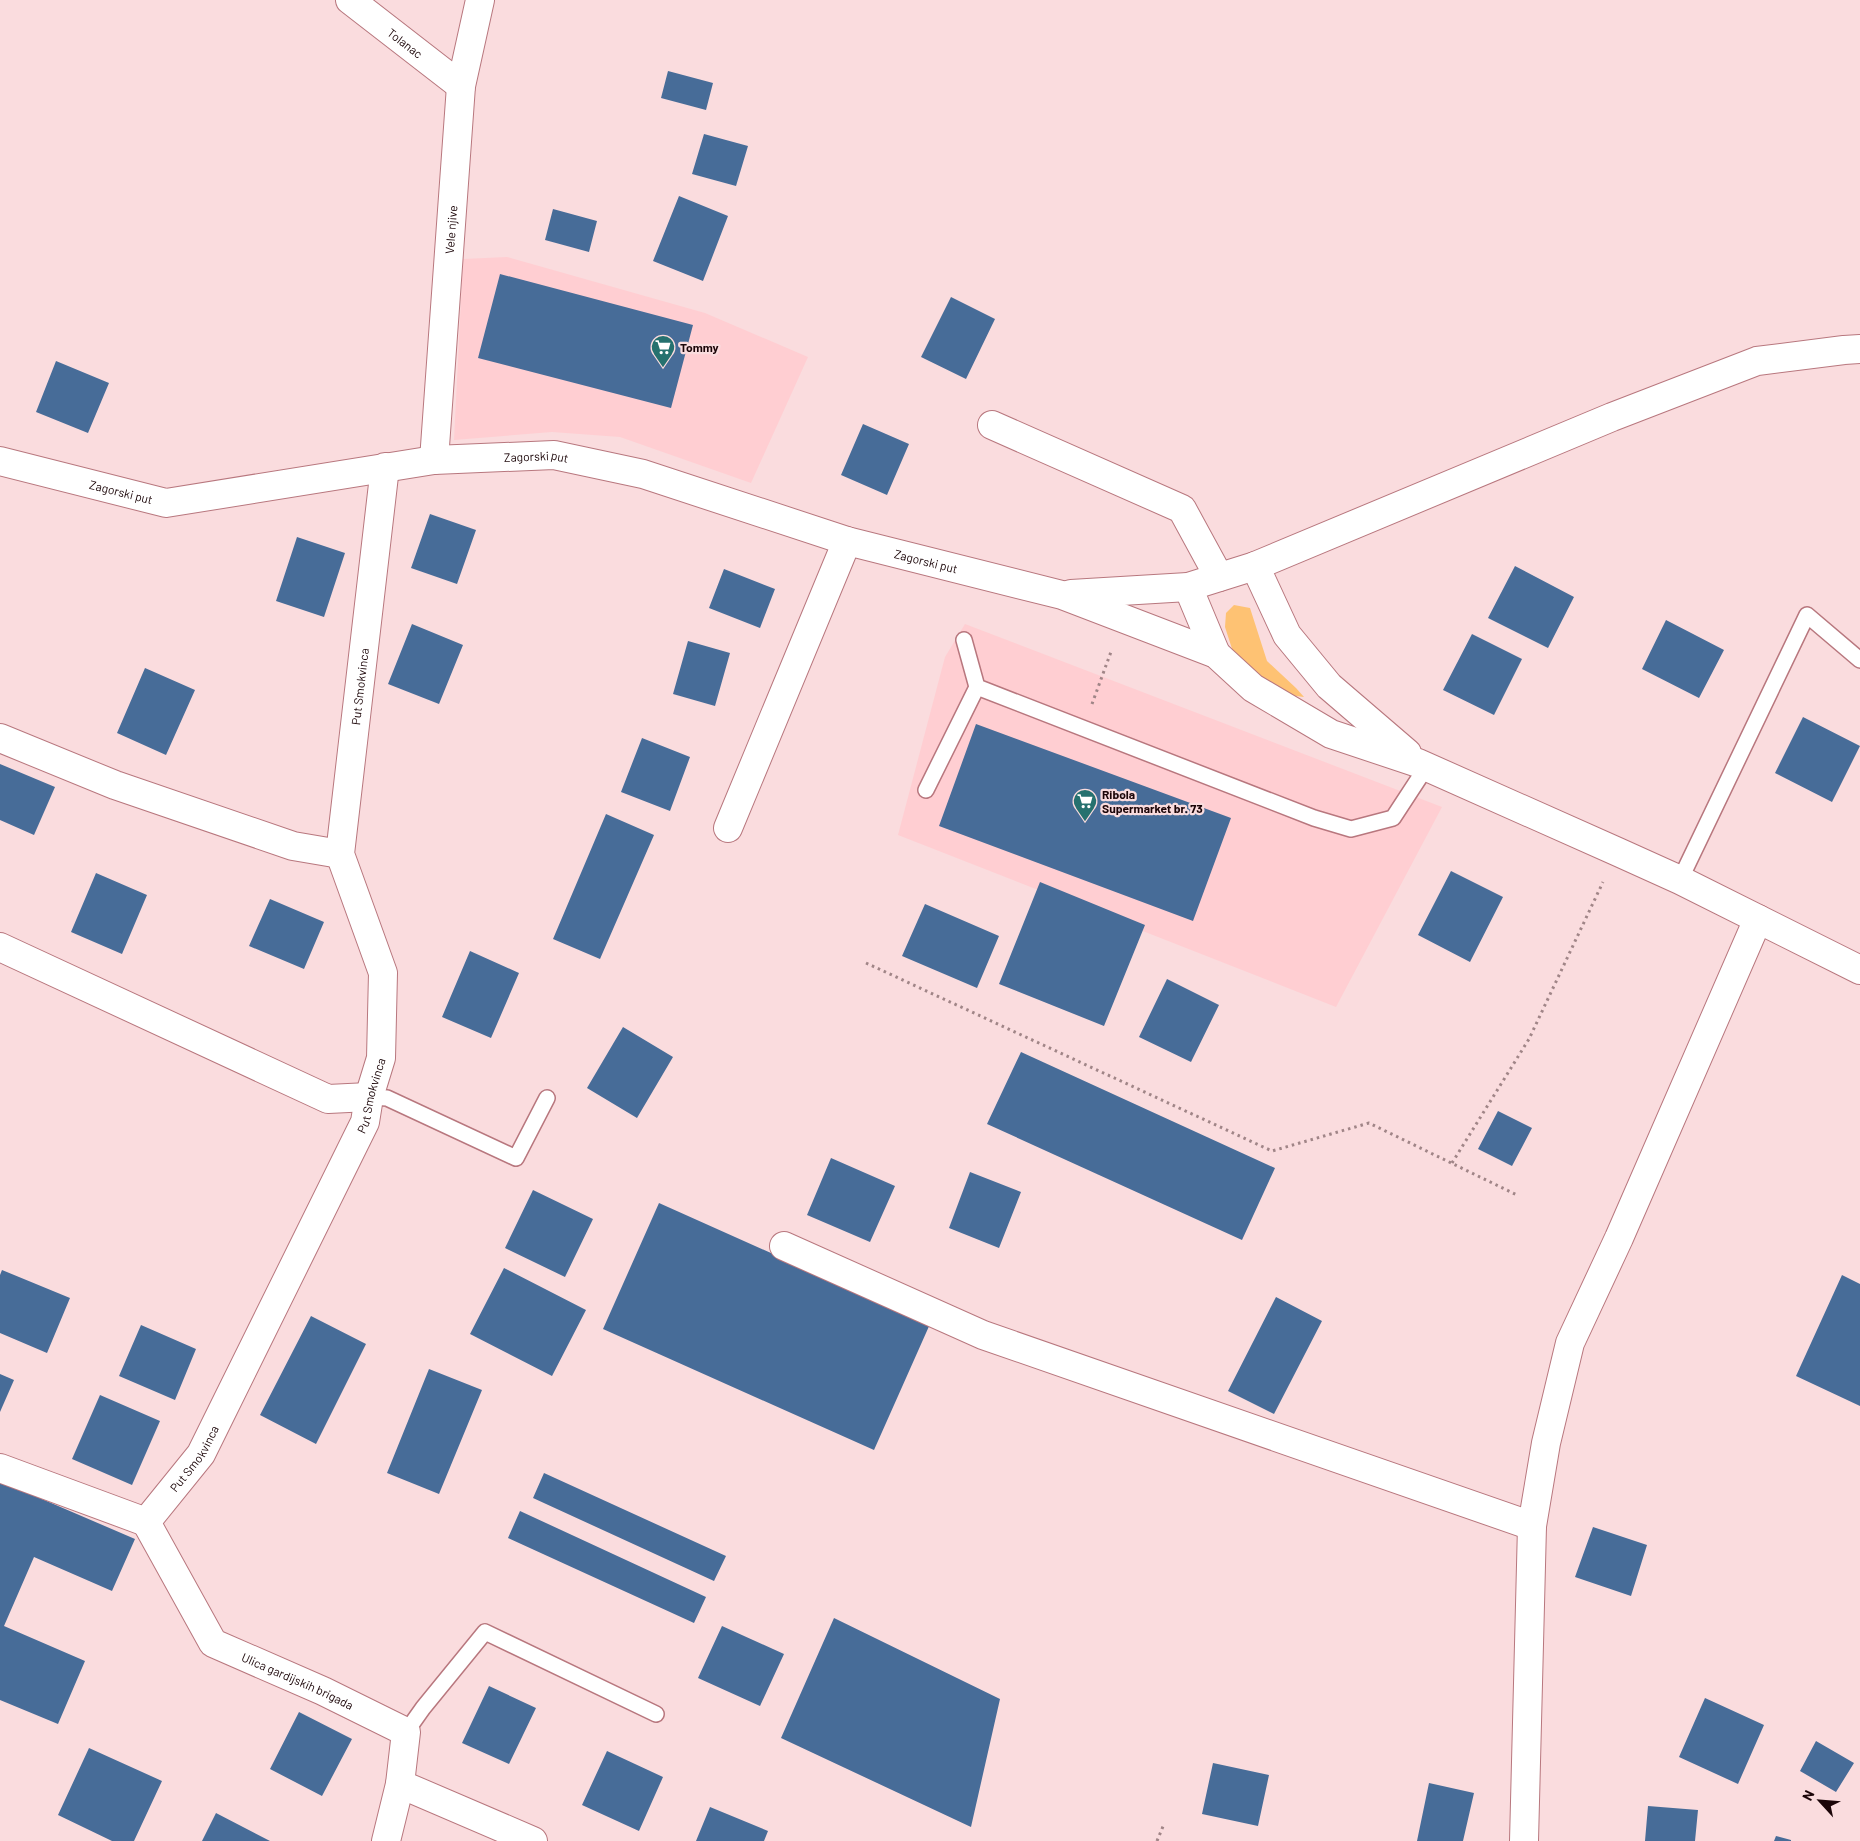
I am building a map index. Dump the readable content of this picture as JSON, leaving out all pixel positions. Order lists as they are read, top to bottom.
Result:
{
  "streets": {
    "street": [
      "Tolanac",
      "Vele njive",
      "Zagorski put",
      "Put Smokvinca",
      "Ulica gardijskih brigada"
    ]
  },
  "crossings": [
    ["Tolanac", "Vele njive"],
    ["Vele njive", "Zagorski put"],
    ["Zagorski put", "Put Smokvinca"],
    ["Put Smokvinca", "Ulica gardijskih brigada"]
  ],
  "places": {
    "supermarket": ["Tommy", "Ribola Supermarket br. 73"]
  },
  "north": "top left"
}
